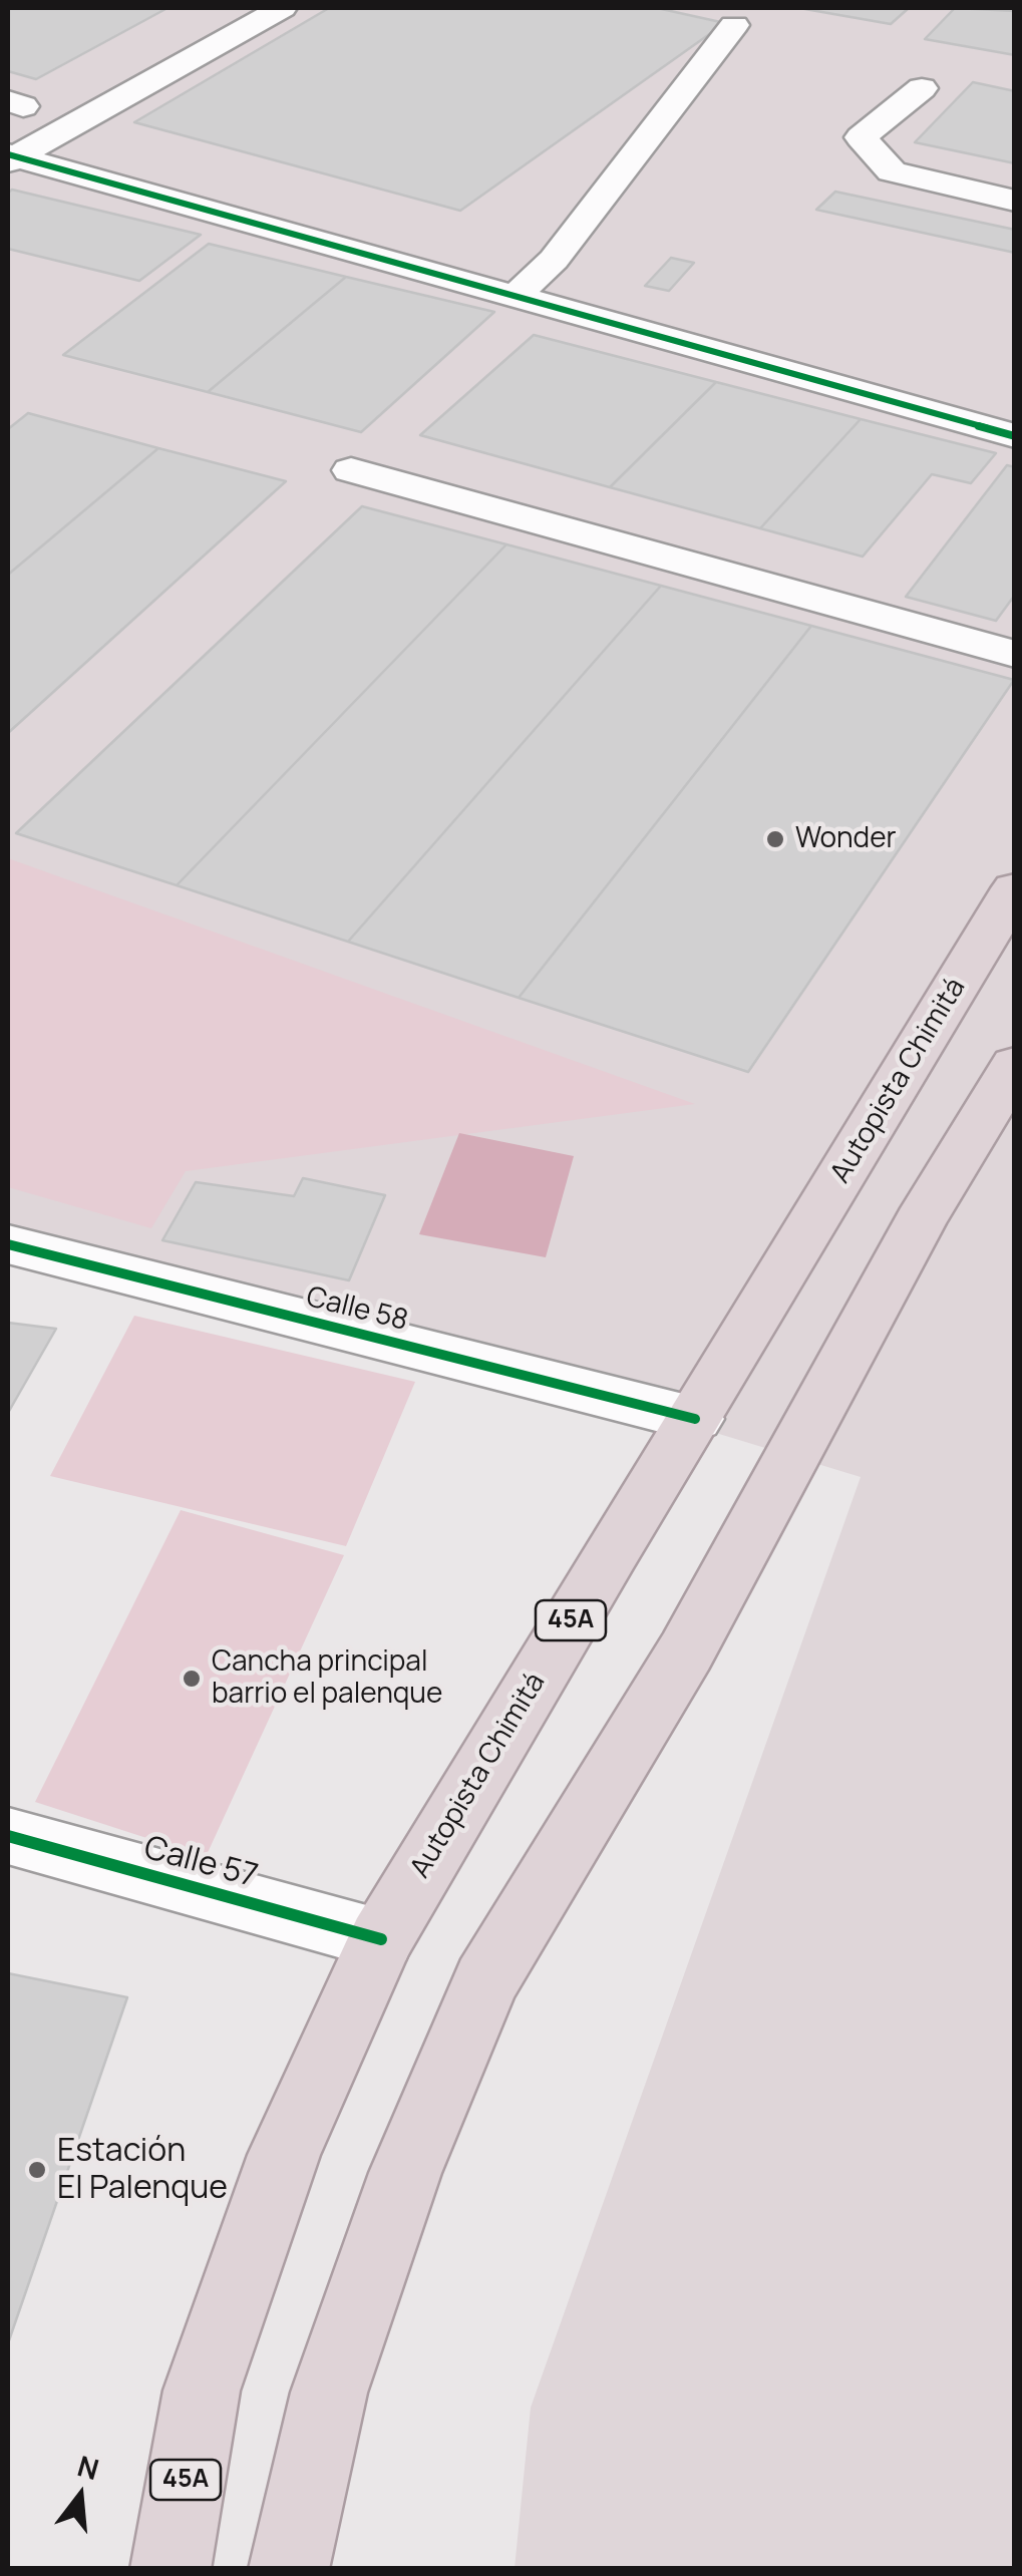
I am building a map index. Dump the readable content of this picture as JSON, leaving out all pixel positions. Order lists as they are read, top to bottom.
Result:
{
  "streets": {
    "highway": ["Autopista Chimitá", "45A"],
    "street": ["Calle 58", "Calle 57"]
  },
  "crossings": [
    ["Autopista Chimitá", "Calle 58"],
    ["Autopista Chimitá", "Calle 57"]
  ],
  "places": ["Wonder", "Cancha principal barrio el palenque", "Estación El Palenque"],
  "north": "top"
}
